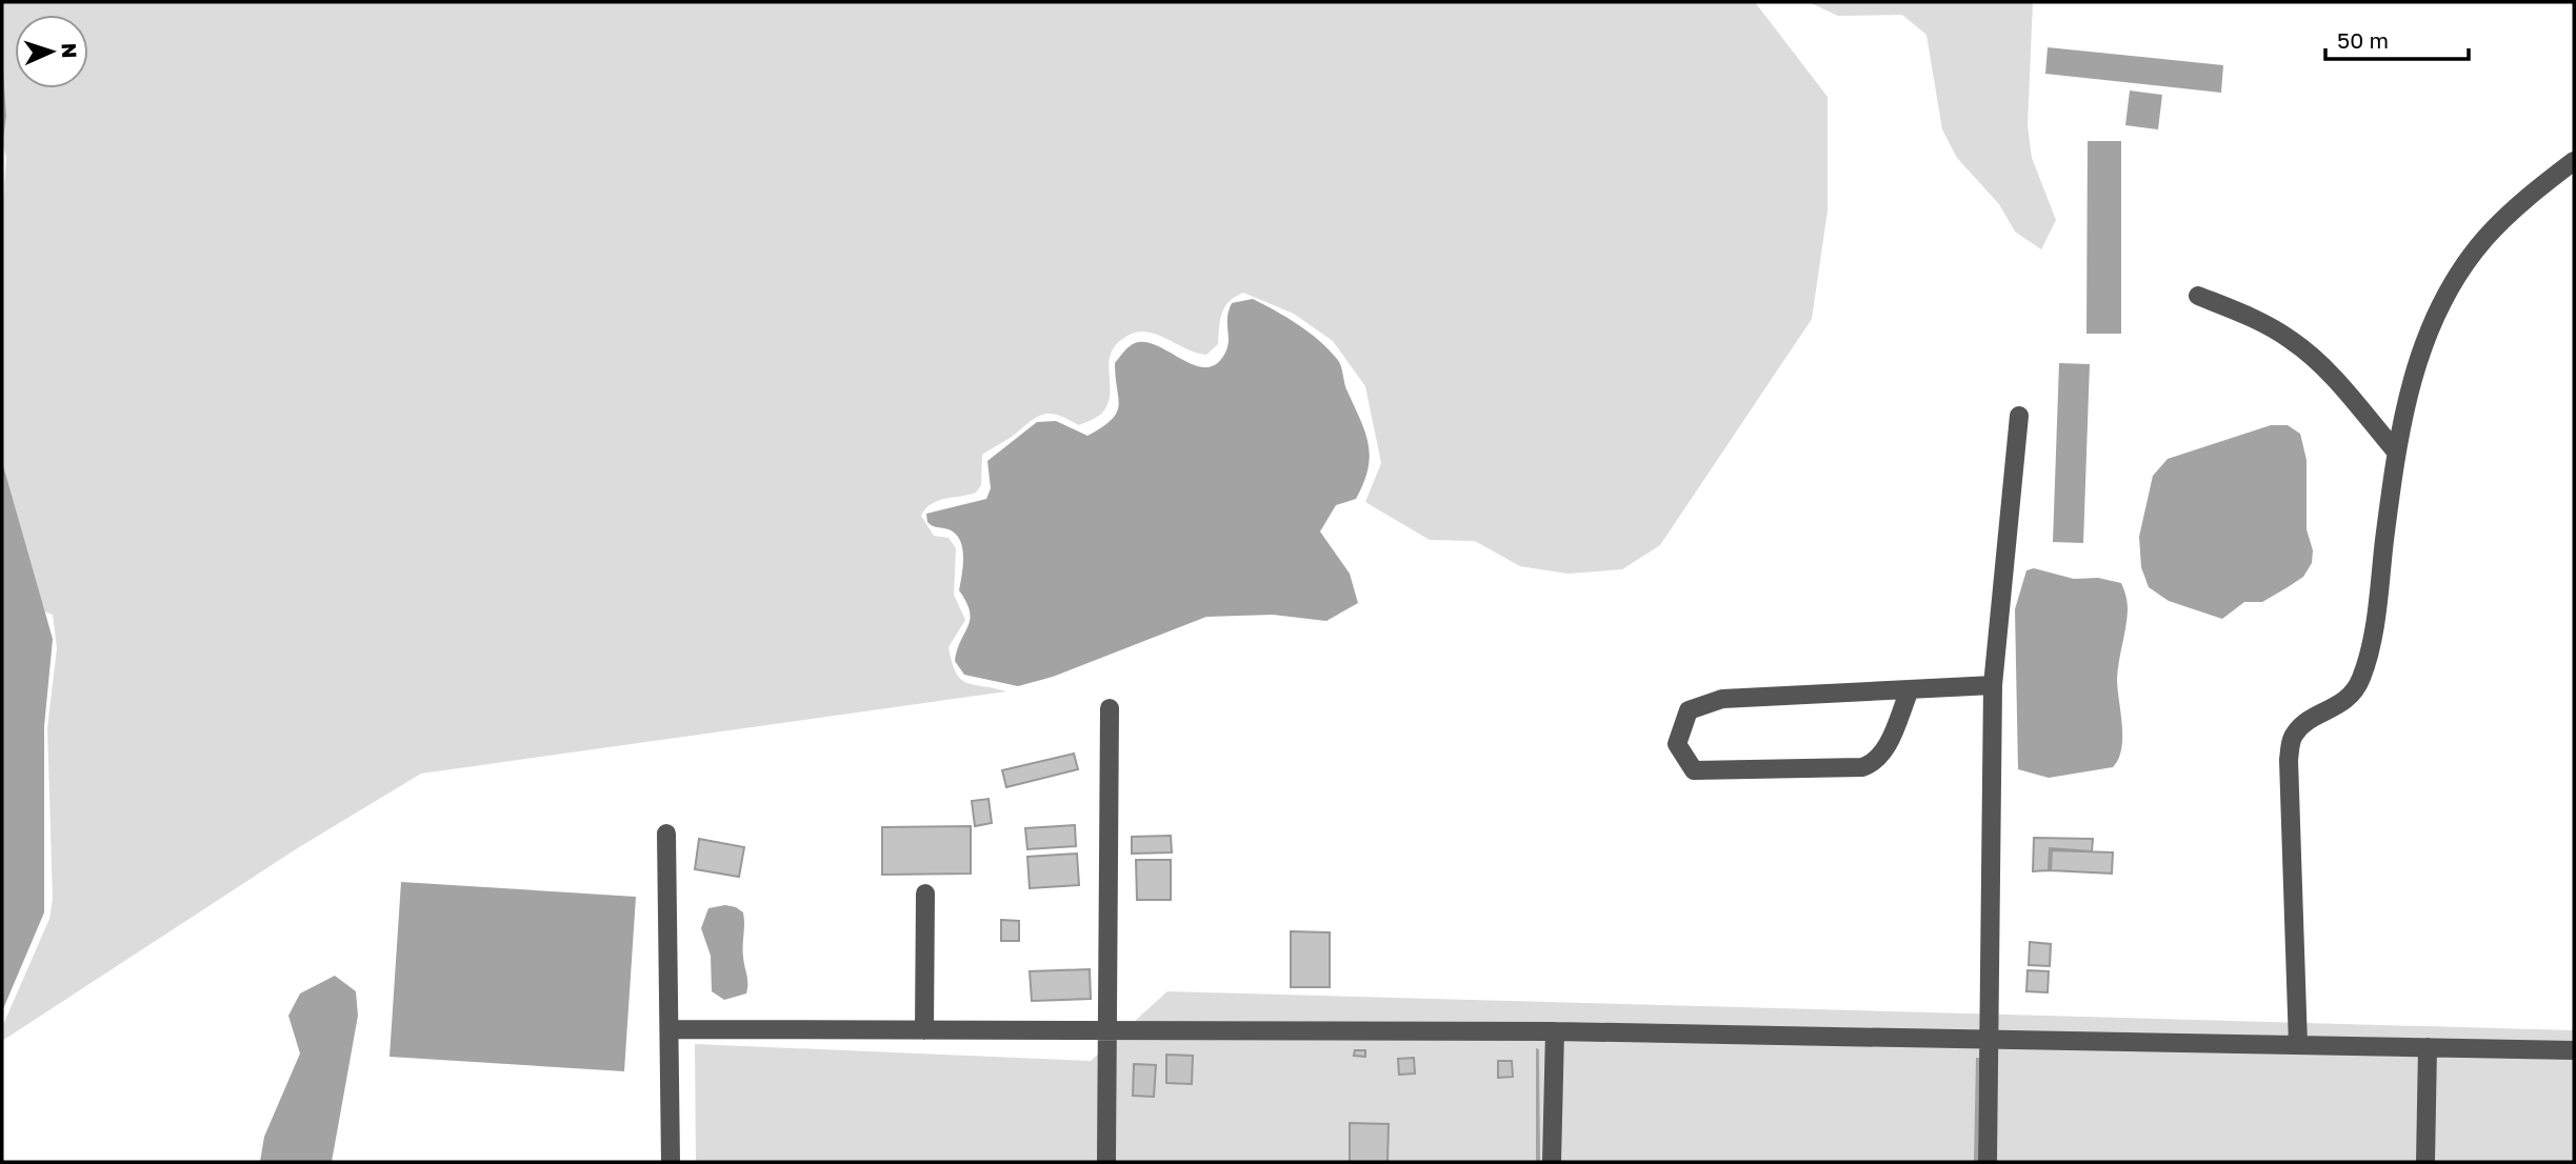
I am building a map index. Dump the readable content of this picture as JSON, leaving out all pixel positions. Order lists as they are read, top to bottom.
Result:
{
  "scale_bar": "50 m",
  "north": "right"
}
